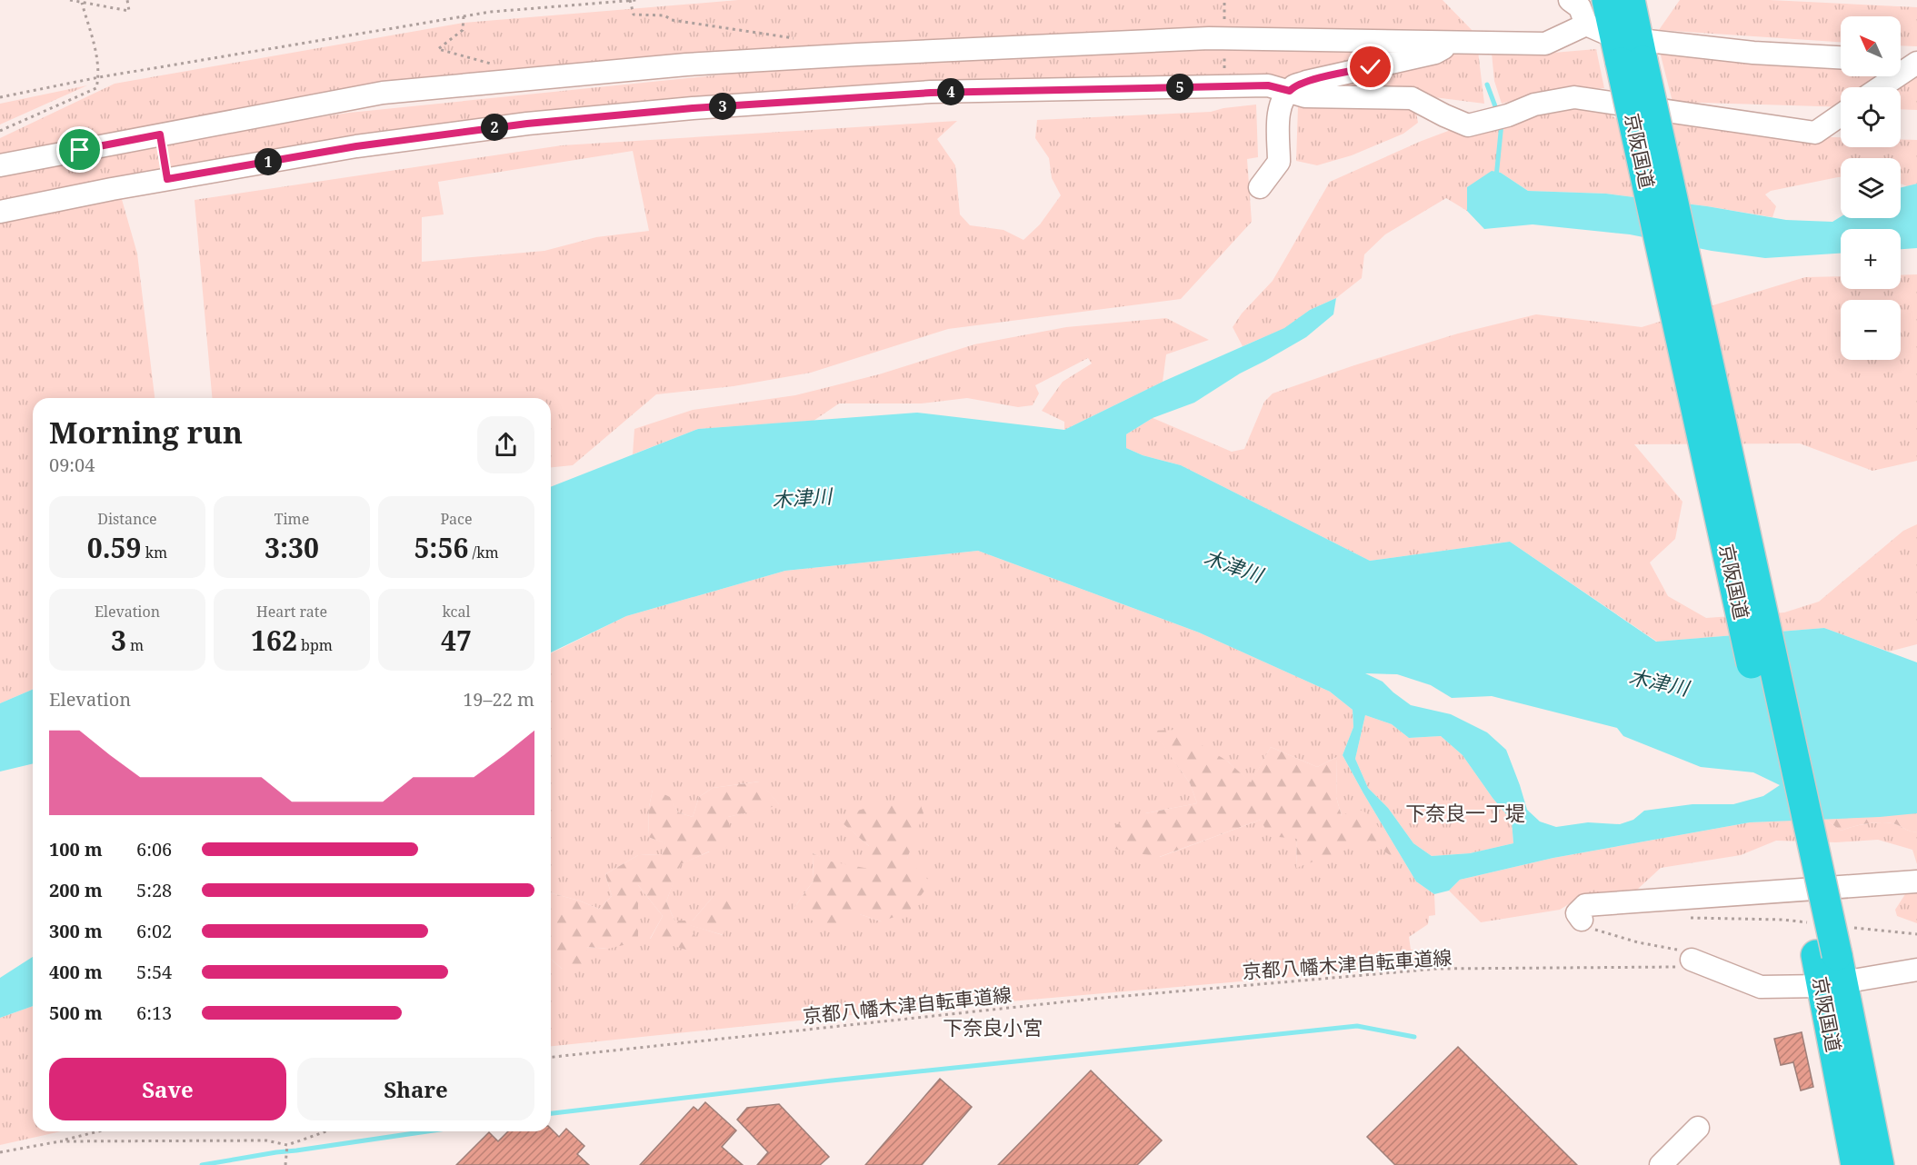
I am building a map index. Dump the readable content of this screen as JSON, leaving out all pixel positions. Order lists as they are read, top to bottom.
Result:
{
  "streets": {
    "highway": ["京阪国道"],
    "path": ["京都八幡木津自転車道線"]
  },
  "districts": ["下奈良一丁堤", "下奈良小宮"],
  "water": ["木津川"],
  "north": "top left",
  "page": {
    "map_buttons": ["+", "−"],
    "pins": [
      "5",
      "4",
      "3",
      "2",
      "1"
    ],
    "heading": ["Morning run", "09:04"],
    "stats": [
      ["Distance", "0.59 km"],
      ["Time", "3:30"],
      ["Pace", "5:56 /km"],
      ["Elevation", "3 m"],
      ["Heart rate", "162 bpm"],
      ["kcal", "47"]
    ],
    "chart": ["Elevation", "19–22 m"],
    "list": [
      {
        "name": "100 m",
        "note": "6:06"
      },
      {
        "name": "200 m",
        "note": "5:28"
      },
      {
        "name": "300 m",
        "note": "6:02"
      },
      {
        "name": "400 m",
        "note": "5:54"
      },
      {
        "name": "500 m",
        "note": "6:13"
      }
    ],
    "buttons": ["Save", "Share"]
  }
}
